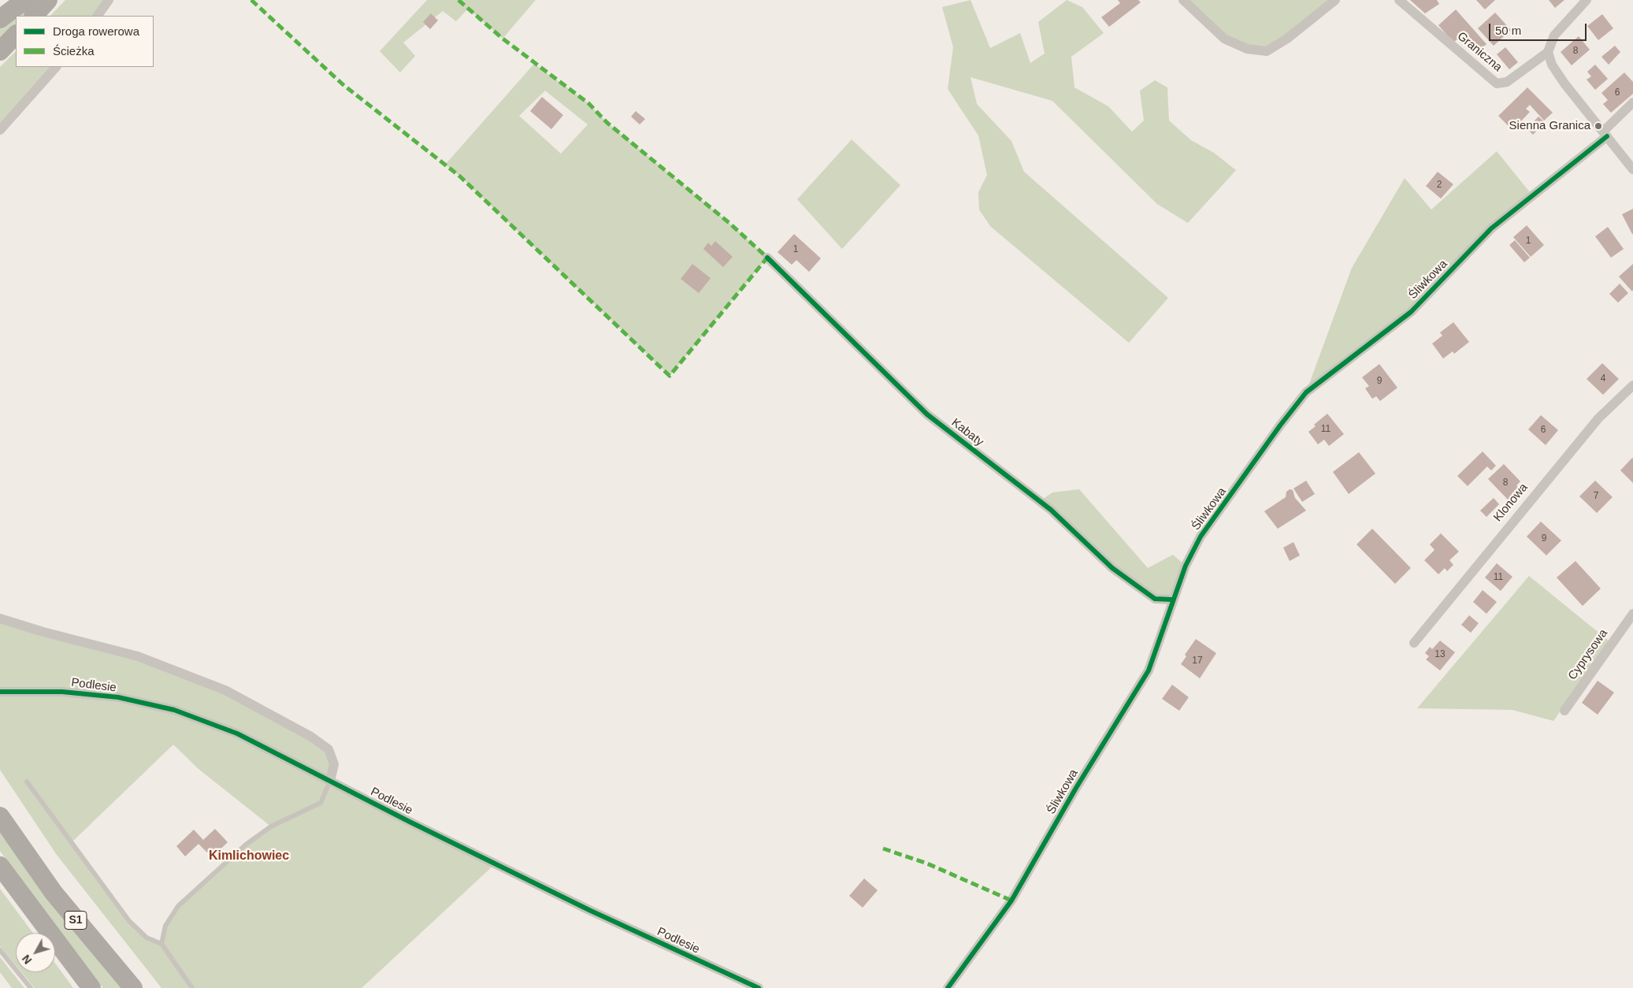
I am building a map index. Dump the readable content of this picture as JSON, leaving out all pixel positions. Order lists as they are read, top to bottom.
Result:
{
  "streets": {
    "highway": ["S1"],
    "street": [
      "Graniczna",
      "Śliwkowa",
      "Kabaty",
      "Klonowa",
      "Cyprysowa",
      "Podlesie"
    ]
  },
  "crossings": [
    ["Śliwkowa", "Kabaty"]
  ],
  "districts": ["Kimlichowiec"],
  "places": ["Sienna Granica"],
  "house_numbers": [
    "8",
    "6",
    "2",
    "1",
    "1",
    "4",
    "9",
    "11",
    "6",
    "8",
    "7",
    "9",
    "11",
    "13",
    "17"
  ],
  "legend": ["Droga rowerowa", "Ścieżka"],
  "scale_bar": "50 m",
  "north": "bottom left"
}
